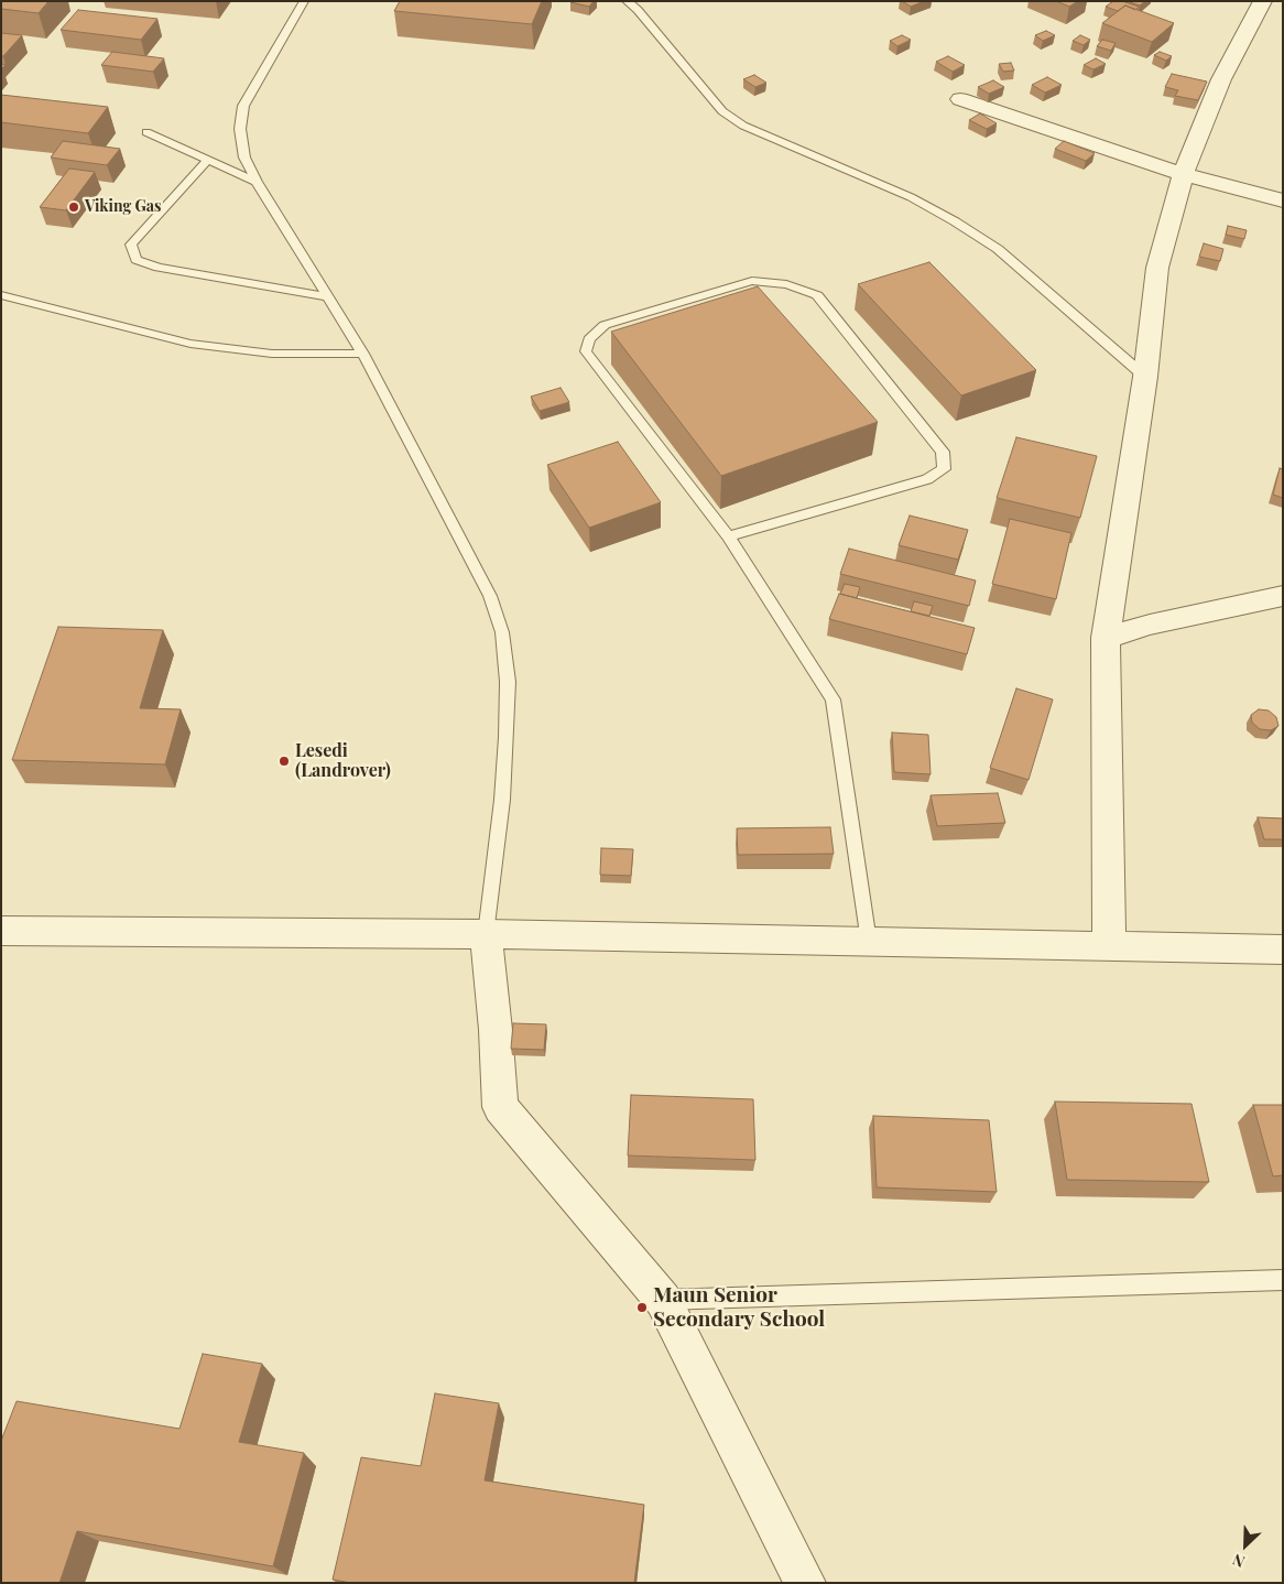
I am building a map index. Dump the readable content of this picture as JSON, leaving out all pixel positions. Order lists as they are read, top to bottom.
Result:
{
  "places": ["Viking Gas", "Lesedi (Landrover)", "Maun Senior Secondary School"],
  "north": "bottom left"
}
